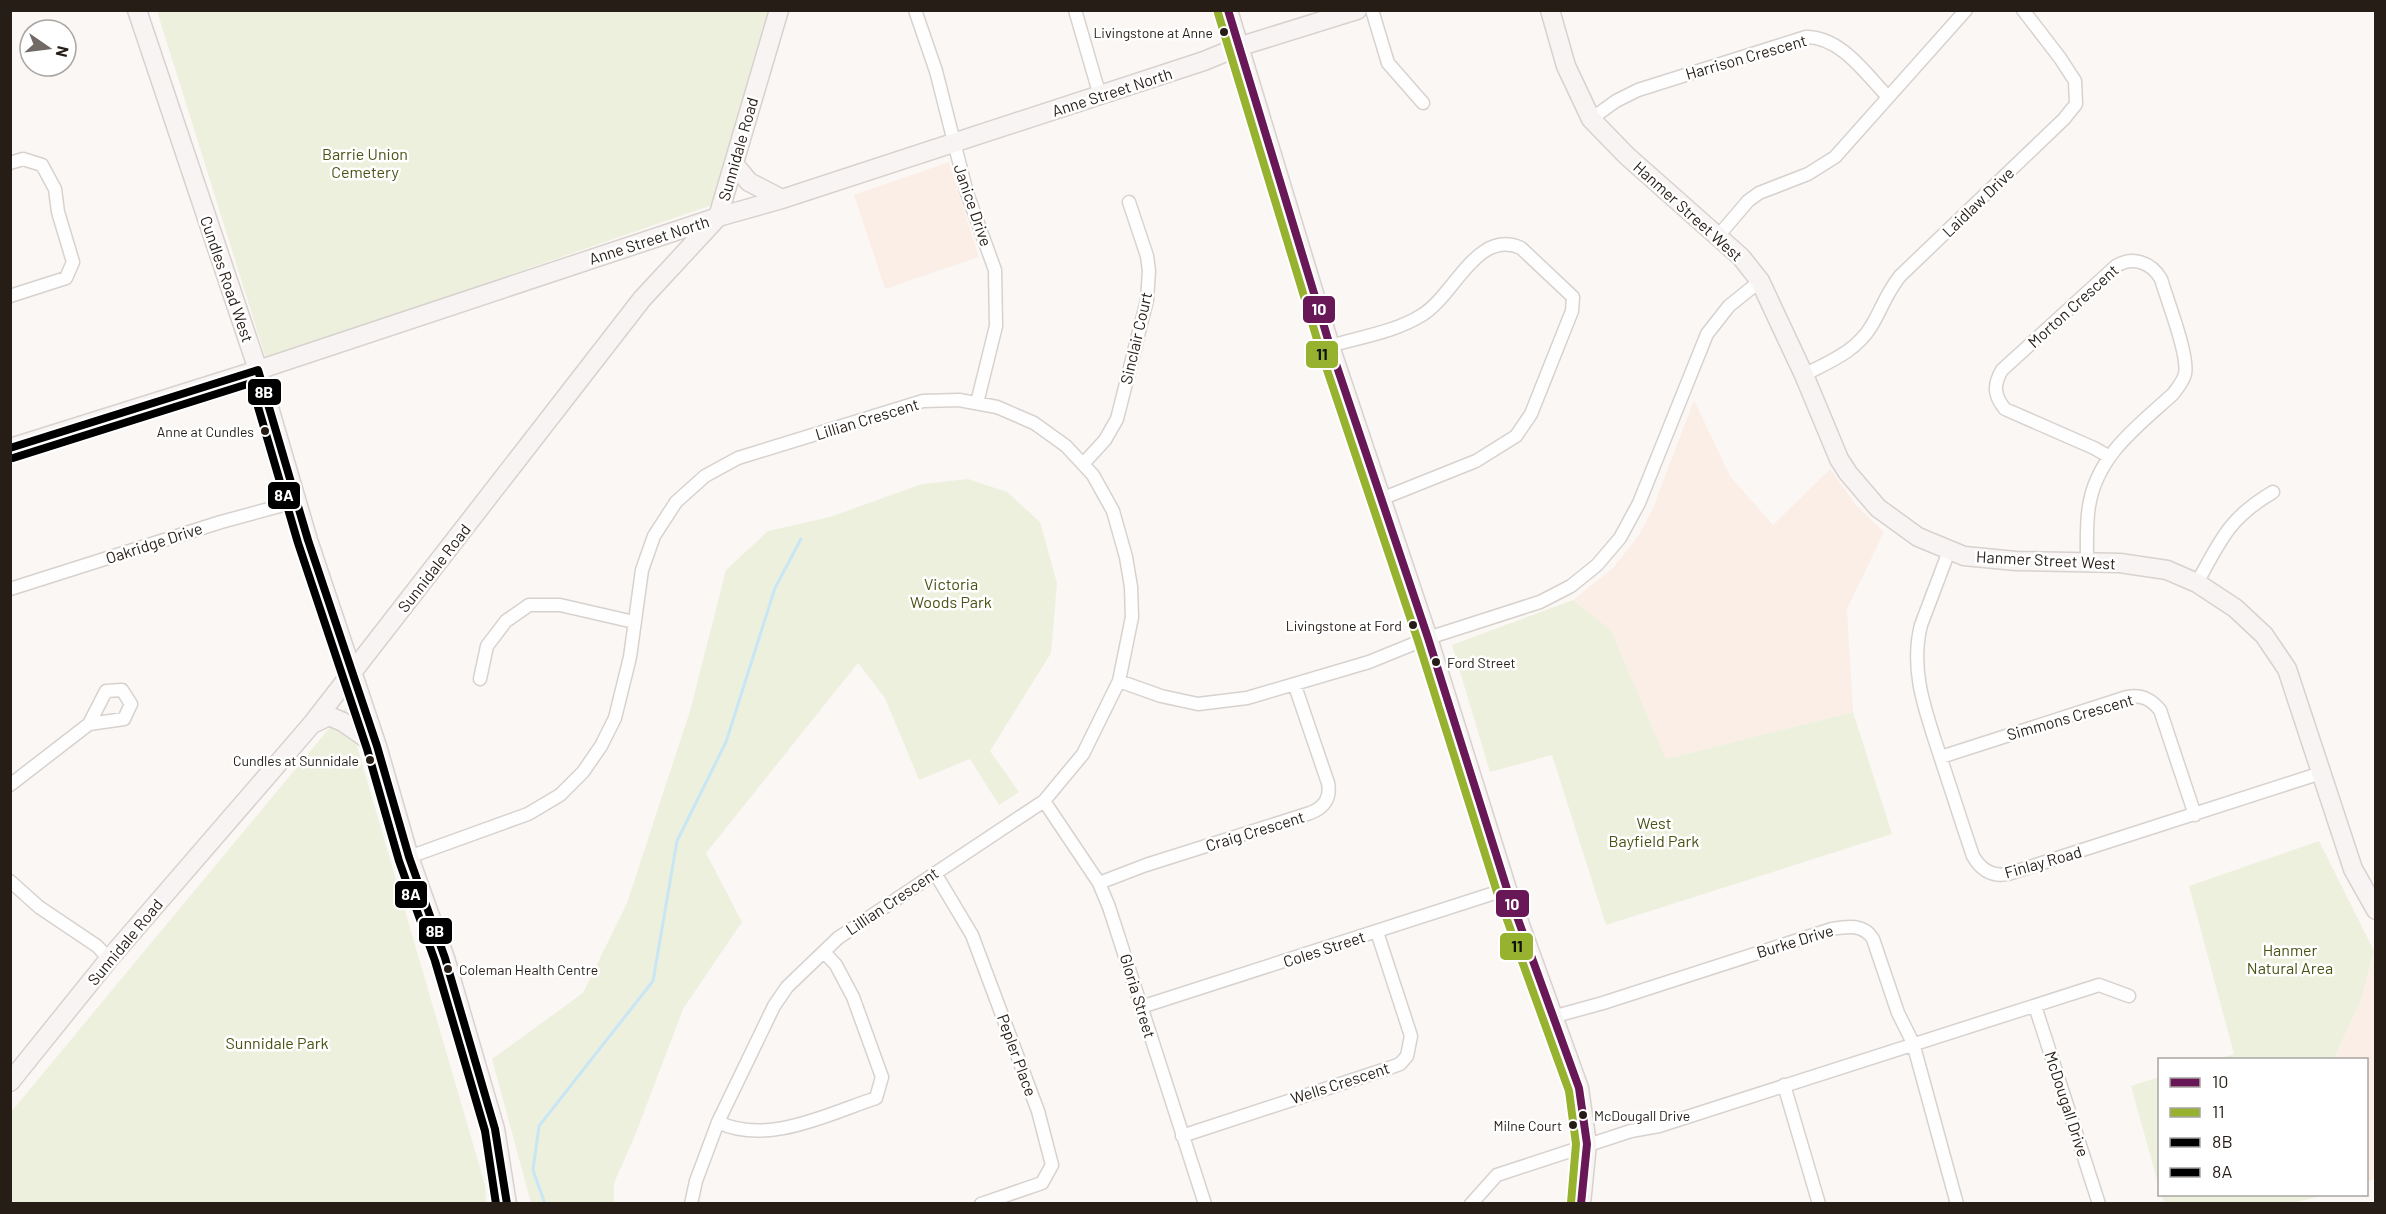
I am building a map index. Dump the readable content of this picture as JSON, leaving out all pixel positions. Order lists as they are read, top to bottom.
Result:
{
  "streets": {
    "street": [
      "Harrison Crescent",
      "Anne Street North",
      "Sunnidale Road",
      "Laidlaw Drive",
      "Janice Drive",
      "Hanmer Street West",
      "Cundles Road West",
      "Morton Crescent",
      "Sinclair Court",
      "Lillian Crescent",
      "Oakridge Drive",
      "Simmons Crescent",
      "Craig Crescent",
      "Finlay Road",
      "Burke Drive",
      "Coles Street",
      "Gloria Street",
      "Pepler Place",
      "Wells Crescent",
      "McDougall Drive"
    ]
  },
  "crossings": [
    ["Harrison Crescent", "Hanmer Street West"],
    ["Anne Street North", "Sunnidale Road"],
    ["Anne Street North", "Janice Drive"],
    ["Anne Street North", "Cundles Road West"],
    ["Sunnidale Road", "Cundles Road West"],
    ["Laidlaw Drive", "Hanmer Street West"],
    ["Janice Drive", "Lillian Crescent"],
    ["Hanmer Street West", "Morton Crescent"],
    ["Hanmer Street West", "Finlay Road"],
    ["Cundles Road West", "Lillian Crescent"],
    ["Cundles Road West", "Oakridge Drive"],
    ["Sinclair Court", "Lillian Crescent"],
    ["Lillian Crescent", "Gloria Street"],
    ["Lillian Crescent", "Pepler Place"],
    ["Simmons Crescent", "Finlay Road"],
    ["Craig Crescent", "Gloria Street"],
    ["Coles Street", "Gloria Street"],
    ["Coles Street", "Wells Crescent"],
    ["Gloria Street", "Wells Crescent"]
  ],
  "parks": [
    "Barrie Union Cemetery",
    "Victoria Woods Park",
    "West Bayfield Park",
    "Hanmer Natural Area",
    "Sunnidale Park"
  ],
  "places": [
    "Livingstone at Anne",
    "Anne at Cundles",
    "Livingstone at Ford",
    "Ford Street",
    "Cundles at Sunnidale",
    "Coleman Health Centre",
    "McDougall Drive",
    "Milne Court"
  ],
  "lines": [
    "transit line 10",
    "transit line 11",
    "transit line 8B",
    "transit line 8A"
  ],
  "legend": [
    "10",
    "11",
    "8B",
    "8A"
  ],
  "north": "right"
}
